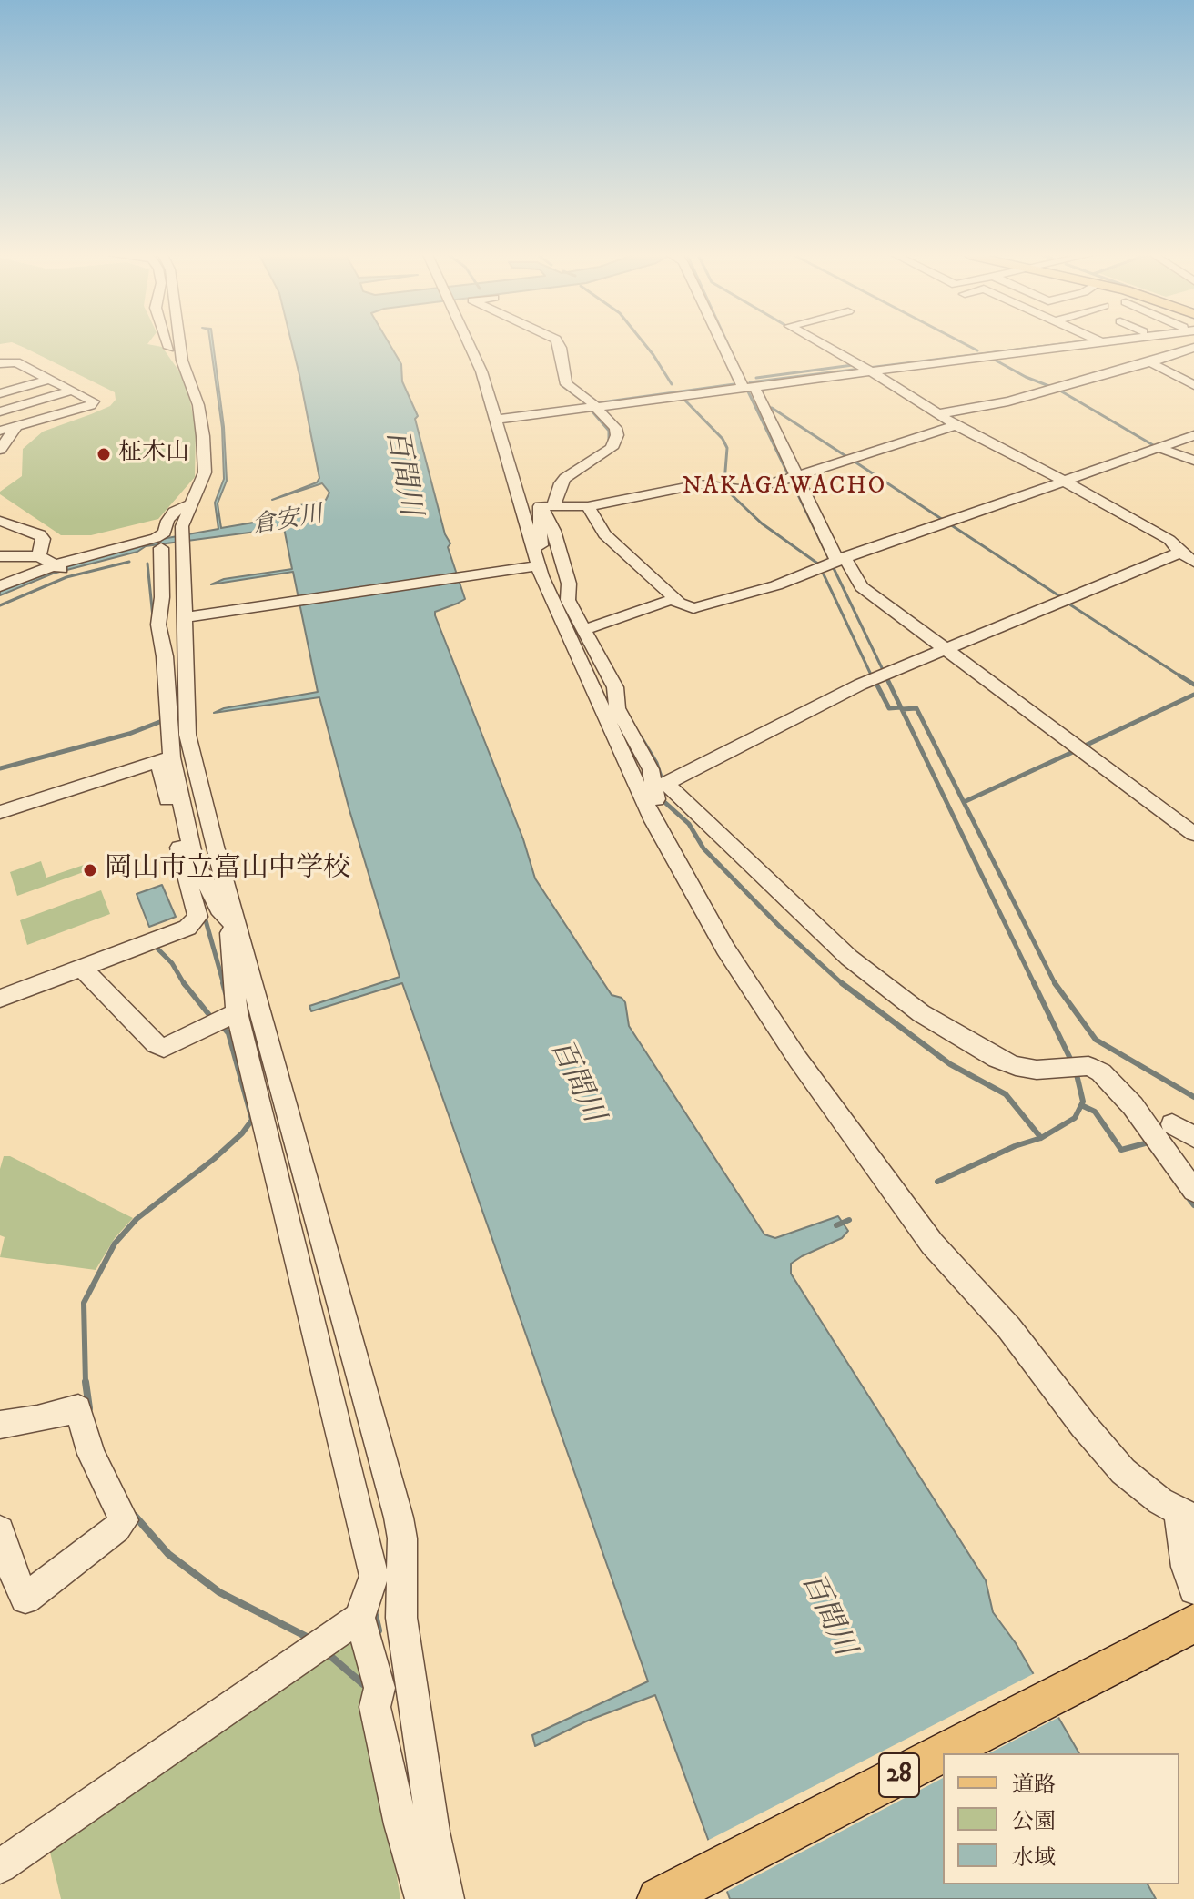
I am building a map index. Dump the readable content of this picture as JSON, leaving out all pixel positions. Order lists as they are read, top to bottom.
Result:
{
  "streets": {
    "main road": ["28"]
  },
  "districts": ["NAKAGAWACHO"],
  "water": ["百間川", "倉安川"],
  "places": ["柾木山", "岡山市立富山中学校"],
  "legend": ["道路", "公園", "水域"]
}
